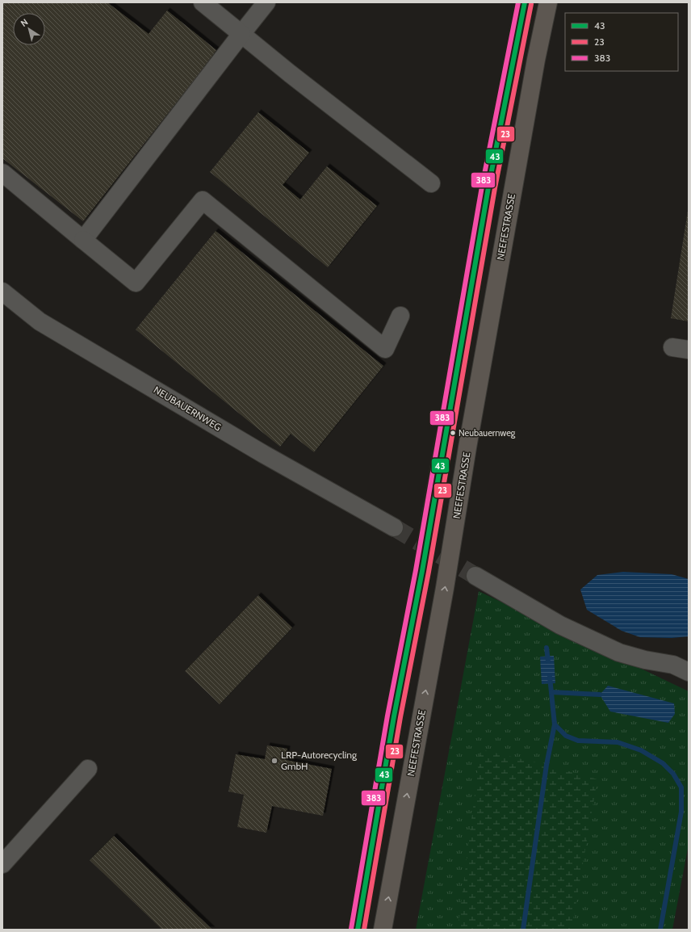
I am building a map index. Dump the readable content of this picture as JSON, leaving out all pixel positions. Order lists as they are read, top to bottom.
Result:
{
  "streets": {
    "main road": ["NEEFESTRASSE"],
    "street": ["NEUBAUERNWEG"]
  },
  "places": ["Neubauernweg", "LRP-Autorecycling GmbH"],
  "lines": ["transit line 43", "transit line 383", "transit line 23"],
  "legend": ["43", "23", "383"],
  "north": "top left"
}
